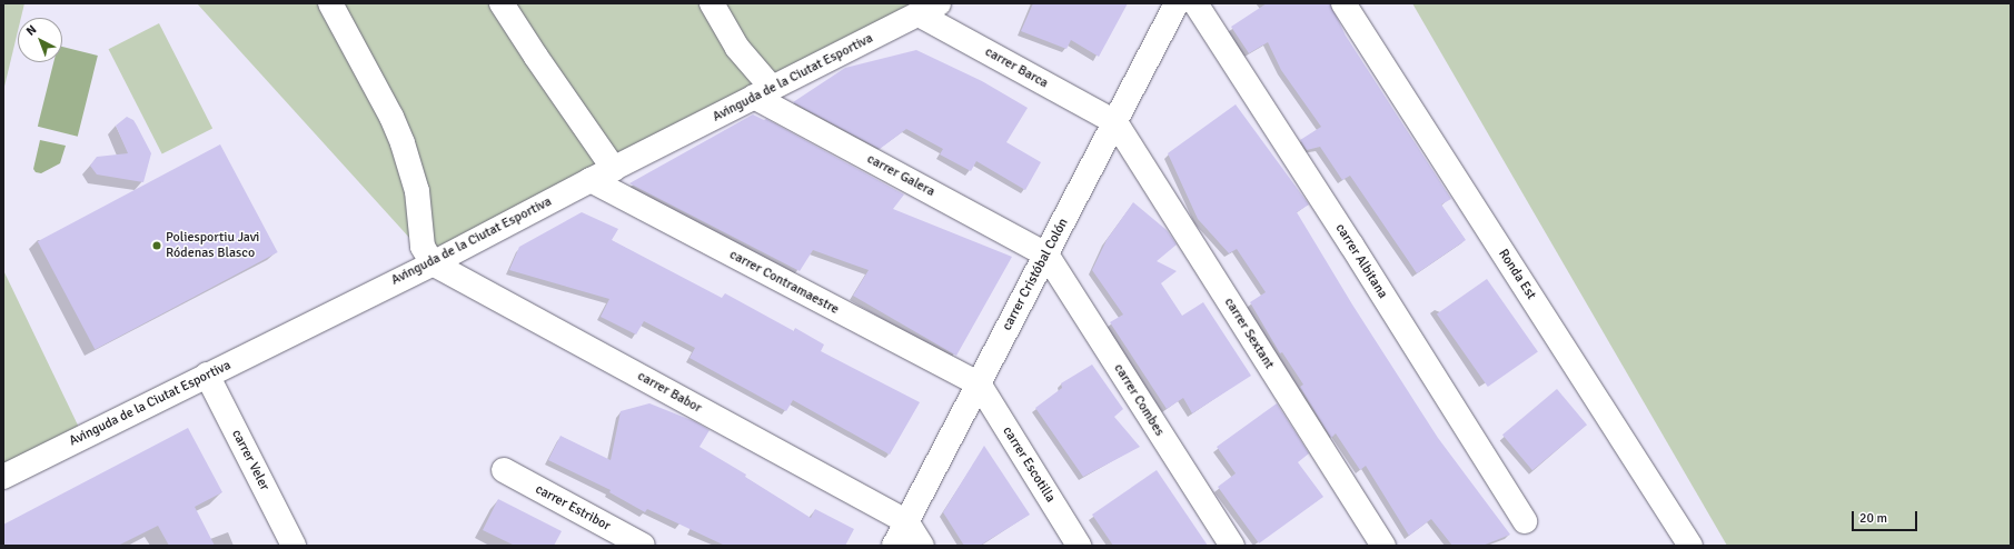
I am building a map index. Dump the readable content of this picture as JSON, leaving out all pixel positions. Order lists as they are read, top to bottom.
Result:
{
  "streets": {
    "street": [
      "carrer Barca",
      "Avinguda de la Ciutat Esportiva",
      "carrer Galera",
      "carrer Albitana",
      "carrer Cristóbal Colón",
      "Ronda Est",
      "carrer Contramaestre",
      "carrer Sextant",
      "carrer Babor",
      "carrer Combes",
      "carrer Veler",
      "carrer Escotilla",
      "carrer Estribor"
    ]
  },
  "crossings": [
    ["carrer Barca", "Avinguda de la Ciutat Esportiva"],
    ["carrer Barca", "carrer Cristóbal Colón"],
    ["carrer Barca", "carrer Sextant"],
    ["Avinguda de la Ciutat Esportiva", "carrer Galera"],
    ["Avinguda de la Ciutat Esportiva", "carrer Contramaestre"],
    ["Avinguda de la Ciutat Esportiva", "carrer Babor"],
    ["Avinguda de la Ciutat Esportiva", "carrer Veler"],
    ["carrer Galera", "carrer Cristóbal Colón"],
    ["carrer Galera", "carrer Combes"],
    ["carrer Cristóbal Colón", "carrer Contramaestre"],
    ["carrer Cristóbal Colón", "carrer Sextant"],
    ["carrer Cristóbal Colón", "carrer Babor"],
    ["carrer Cristóbal Colón", "carrer Combes"],
    ["carrer Cristóbal Colón", "carrer Escotilla"],
    ["carrer Contramaestre", "carrer Escotilla"]
  ],
  "places": ["Poliesportiu Javi Ródenas Blasco"],
  "scale_bar": "20 m",
  "north": "top left"
}
